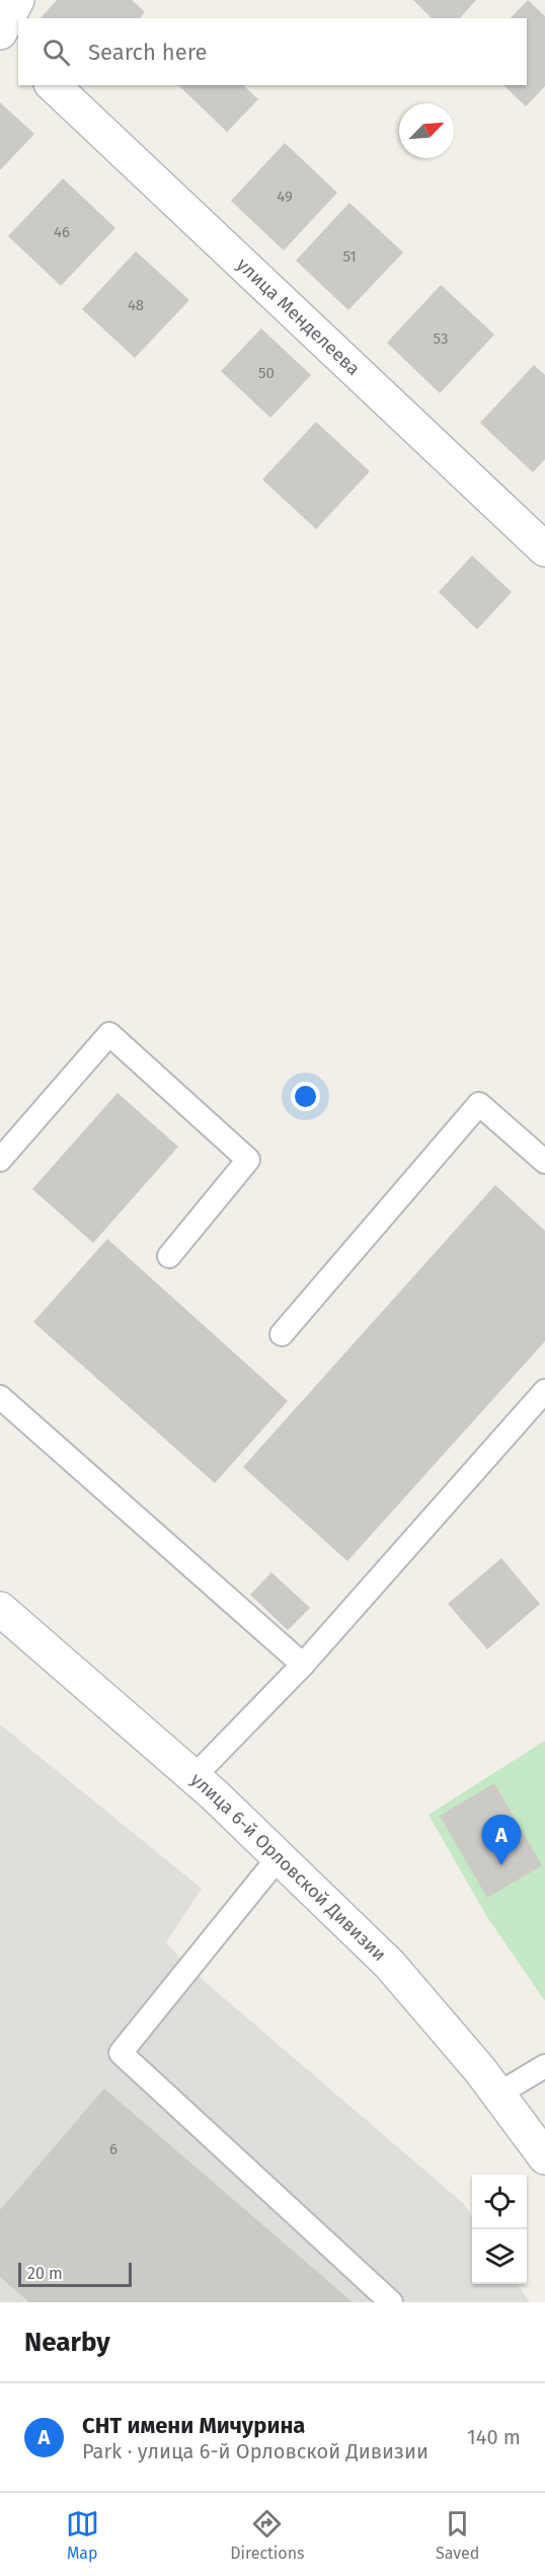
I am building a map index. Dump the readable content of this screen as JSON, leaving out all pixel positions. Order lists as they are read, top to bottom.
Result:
{
  "streets": {
    "street": ["улица Менделеева", "улица 6-й Орловской Дивизии"]
  },
  "house_numbers": [
    "49",
    "46",
    "51",
    "48",
    "53",
    "50",
    "6"
  ],
  "scale_bar": "20 m",
  "north": "top right",
  "page": {
    "search": "Search here",
    "pins": "A",
    "scale": "20 m",
    "heading": "Nearby",
    "list": [
      {
        "mark": "A",
        "name": "СНТ имени Мичурина",
        "note": "Park · улица 6-й Орловской Дивизии",
        "value": "140 m"
      }
    ],
    "nav": ["Map", "Directions", "Saved"]
  }
}
